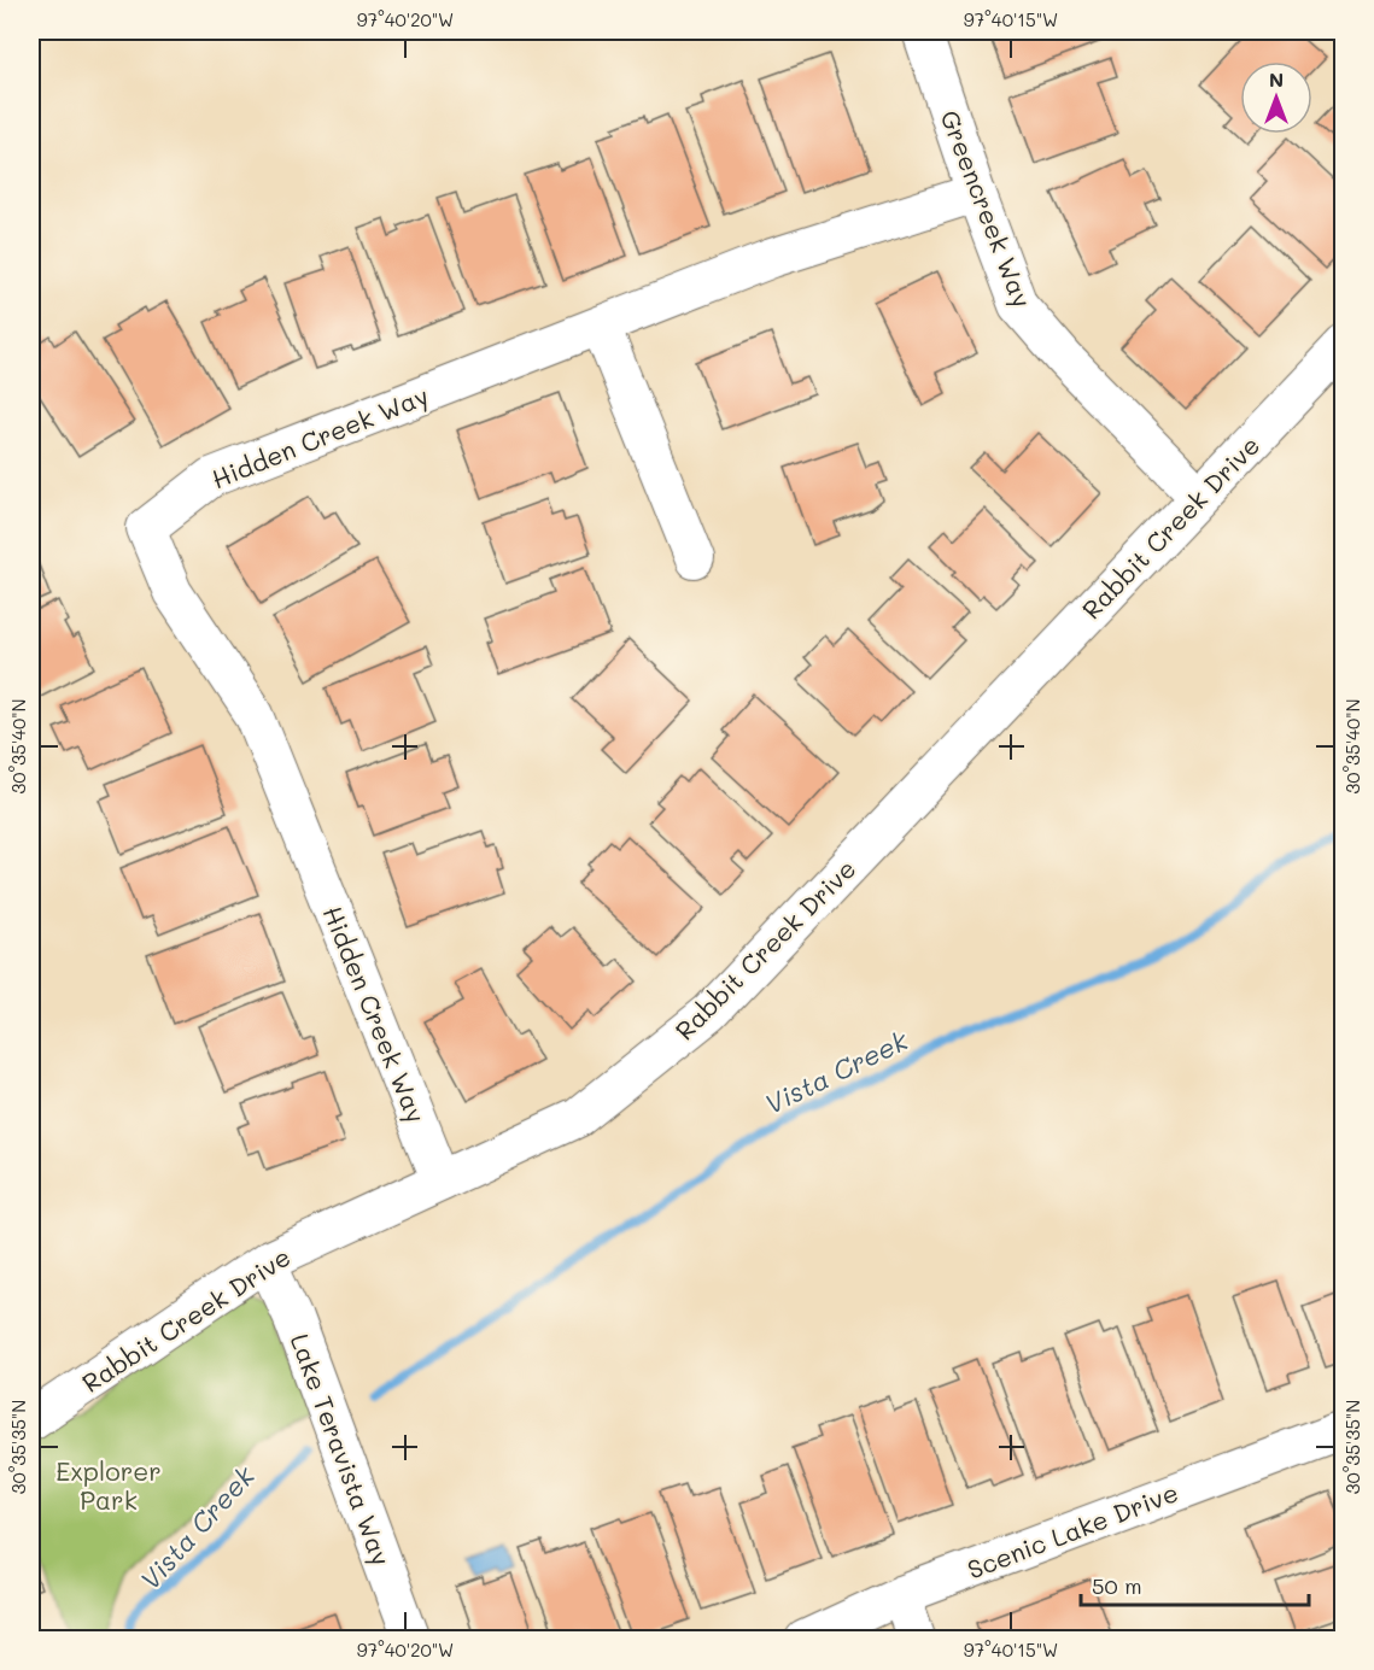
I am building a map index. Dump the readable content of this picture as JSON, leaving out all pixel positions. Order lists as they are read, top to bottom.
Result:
{
  "streets": {
    "street": [
      "Greencreek Way",
      "Hidden Creek Way",
      "Rabbit Creek Drive",
      "Lake Teravista Way",
      "Scenic Lake Drive"
    ]
  },
  "crossings": [
    ["Greencreek Way", "Hidden Creek Way"],
    ["Greencreek Way", "Rabbit Creek Drive"],
    ["Hidden Creek Way", "Rabbit Creek Drive"],
    ["Rabbit Creek Drive", "Lake Teravista Way"]
  ],
  "water": ["Vista Creek"],
  "parks": ["Explorer Park"],
  "scale_bar": "50 m",
  "north": "top",
  "coordinates": [
    "97°40'20\"W",
    "97°40'15\"W",
    "30°35'40\"N",
    "30°35'35\"N"
  ]
}
